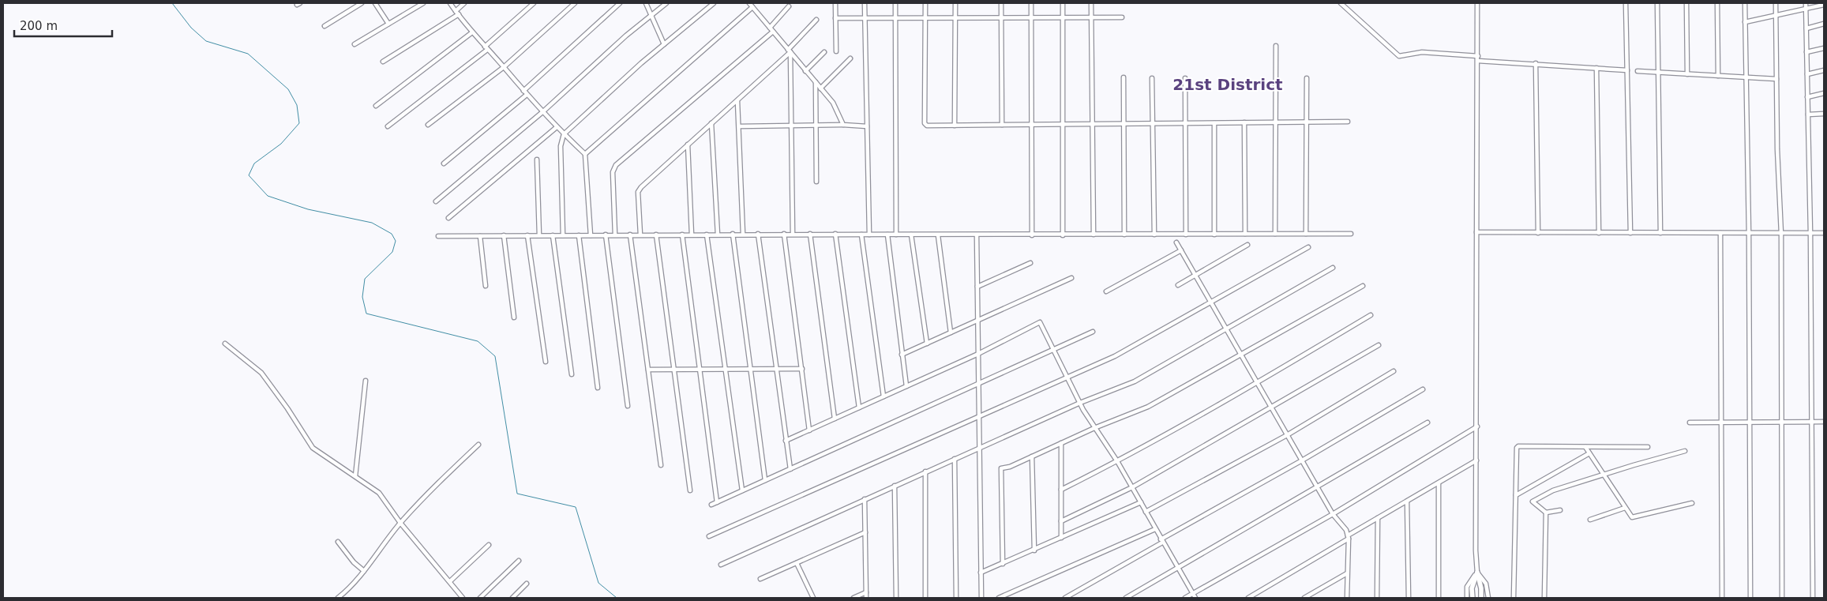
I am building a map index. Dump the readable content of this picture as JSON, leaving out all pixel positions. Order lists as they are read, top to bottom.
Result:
{
  "districts": ["21st District"],
  "scale_bar": "200 m"
}
